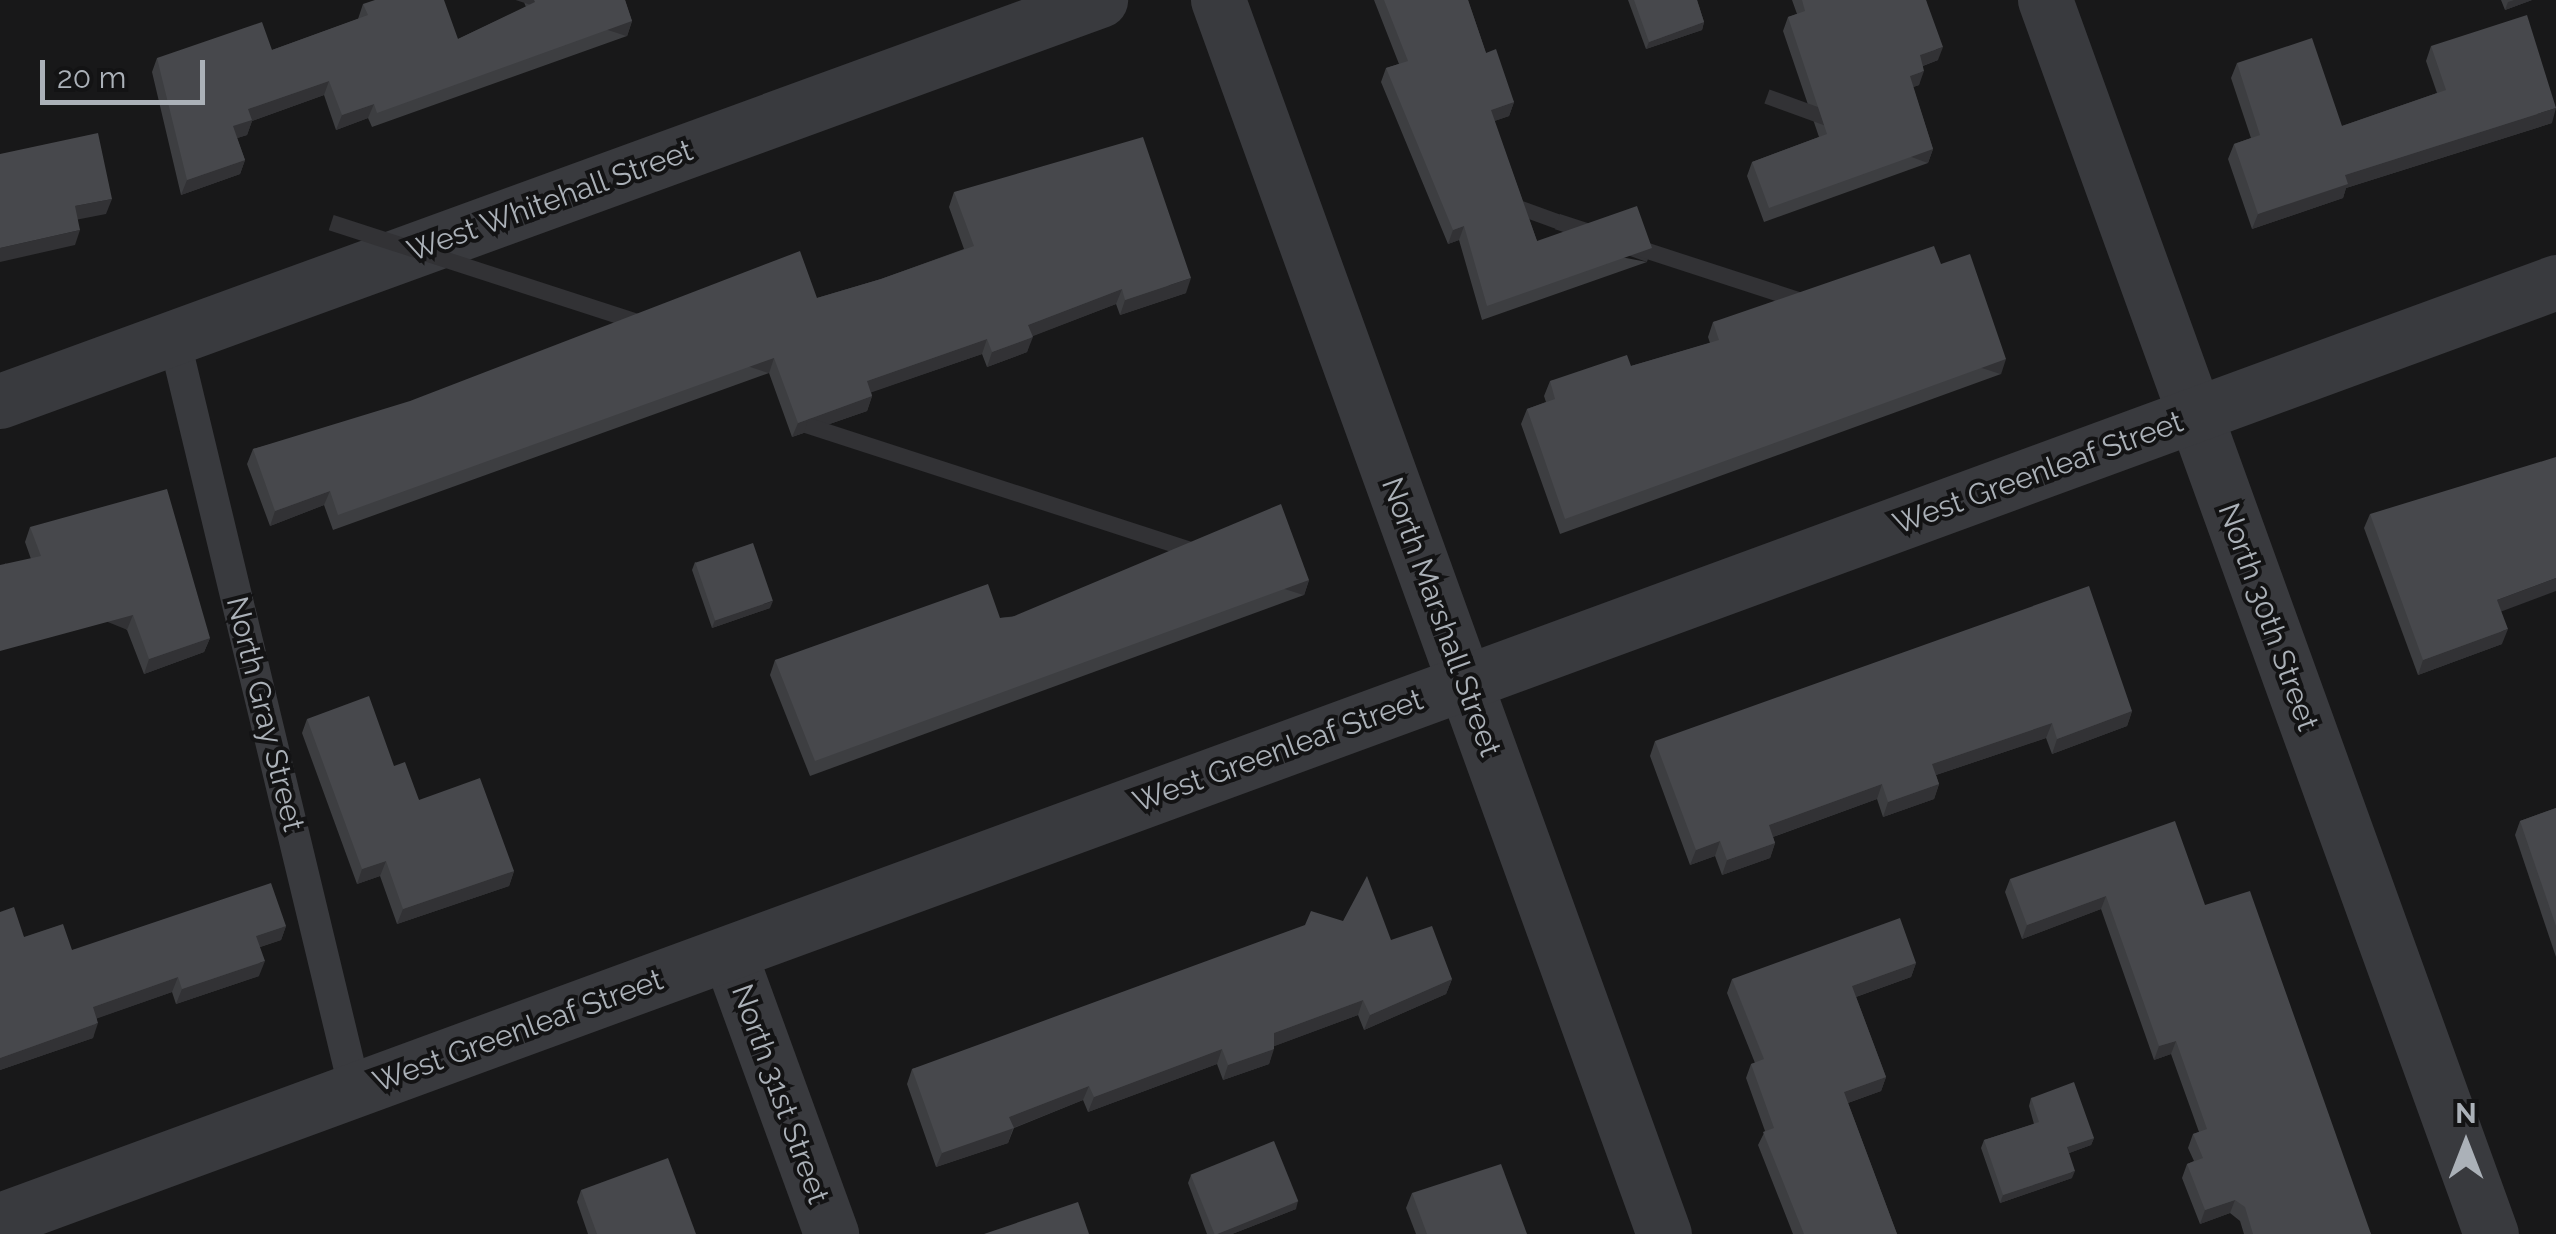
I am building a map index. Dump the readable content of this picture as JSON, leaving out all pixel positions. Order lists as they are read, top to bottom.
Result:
{
  "streets": {
    "street": [
      "West Whitehall Street",
      "West Greenleaf Street",
      "North Marshall Street",
      "North 30th Street",
      "North 31st Street"
    ],
    "lane": ["North Gray Street"]
  },
  "crossings": [
    ["West Whitehall Street", "North Gray Street"],
    ["West Greenleaf Street", "North Marshall Street"],
    ["West Greenleaf Street", "North 30th Street"],
    ["West Greenleaf Street", "North Gray Street"],
    ["West Greenleaf Street", "North 31st Street"]
  ],
  "scale_bar": "20 m",
  "north": "top"
}
